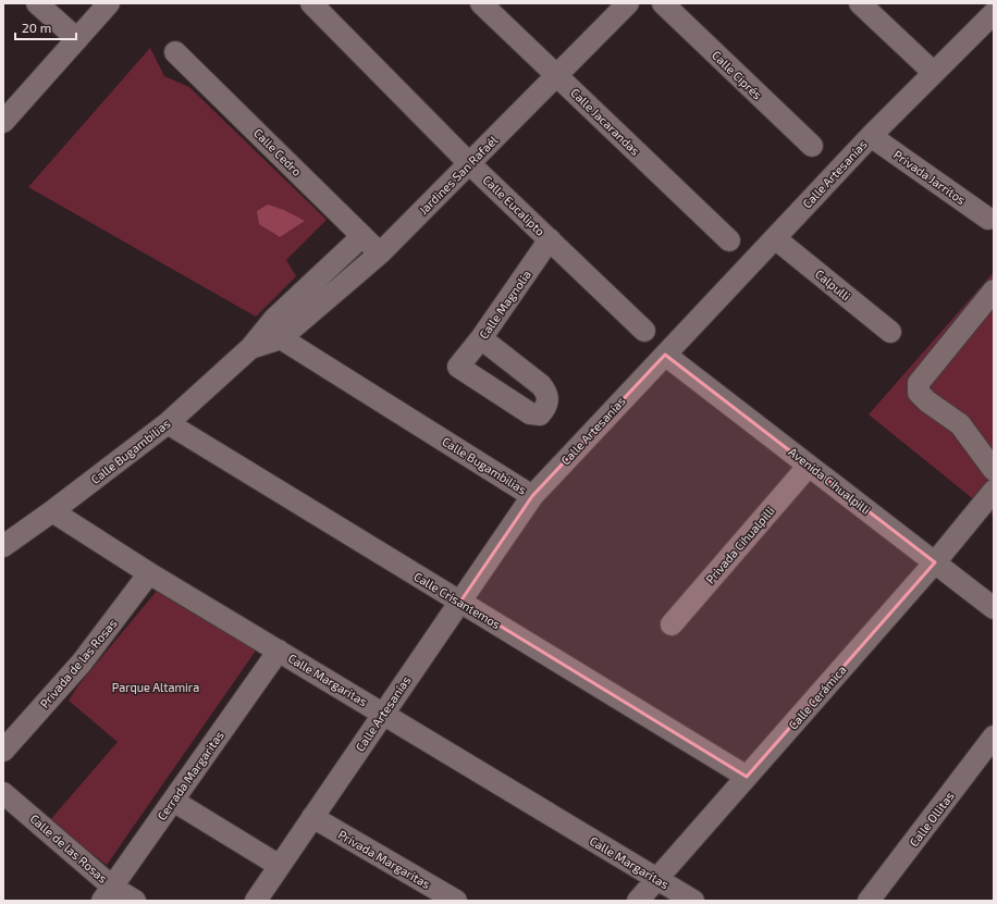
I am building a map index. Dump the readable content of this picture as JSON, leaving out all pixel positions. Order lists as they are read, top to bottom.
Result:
{
  "streets": {
    "street": [
      "Calle Ciprés",
      "Calle Jacarandas",
      "Calle Cedro",
      "Calle Artesanías",
      "Jardines San Rafaél",
      "Privada Jarritos",
      "Calle Eucalipto",
      "Calpulli",
      "Calle Magnolia",
      "Calle Bugambilias",
      "Avenida Cihualpilli",
      "Privada Cihualpilli",
      "Calle Crisantemos",
      "Privada de las Rosas",
      "Calle Margaritas",
      "Calle Cerámica",
      "Cerrada Margaritas",
      "Calle Ollitas",
      "Calle de las Rosas",
      "Privada Margaritas"
    ]
  },
  "crossings": [
    ["Calle Jacarandas", "Jardines San Rafaél"],
    ["Calle Cedro", "Jardines San Rafaél"],
    ["Calle Artesanías", "Privada Jarritos"],
    ["Calle Artesanías", "Calpulli"],
    ["Calle Artesanías", "Calle Bugambilias"],
    ["Calle Artesanías", "Avenida Cihualpilli"],
    ["Calle Artesanías", "Calle Crisantemos"],
    ["Calle Artesanías", "Calle Margaritas"],
    ["Calle Artesanías", "Privada Margaritas"],
    ["Jardines San Rafaél", "Calle Eucalipto"],
    ["Jardines San Rafaél", "Calle Bugambilias"],
    ["Calle Eucalipto", "Calle Magnolia"],
    ["Calle Bugambilias", "Calle Crisantemos"],
    ["Calle Bugambilias", "Calle Margaritas"],
    ["Avenida Cihualpilli", "Privada Cihualpilli"],
    ["Avenida Cihualpilli", "Calle Cerámica"],
    ["Calle Crisantemos", "Calle Cerámica"],
    ["Privada de las Rosas", "Calle Margaritas"],
    ["Calle Margaritas", "Calle Cerámica"],
    ["Calle Margaritas", "Cerrada Margaritas"],
    ["Cerrada Margaritas", "Calle de las Rosas"]
  ],
  "parks": ["Parque Altamira"],
  "scale_bar": "20 m"
}
